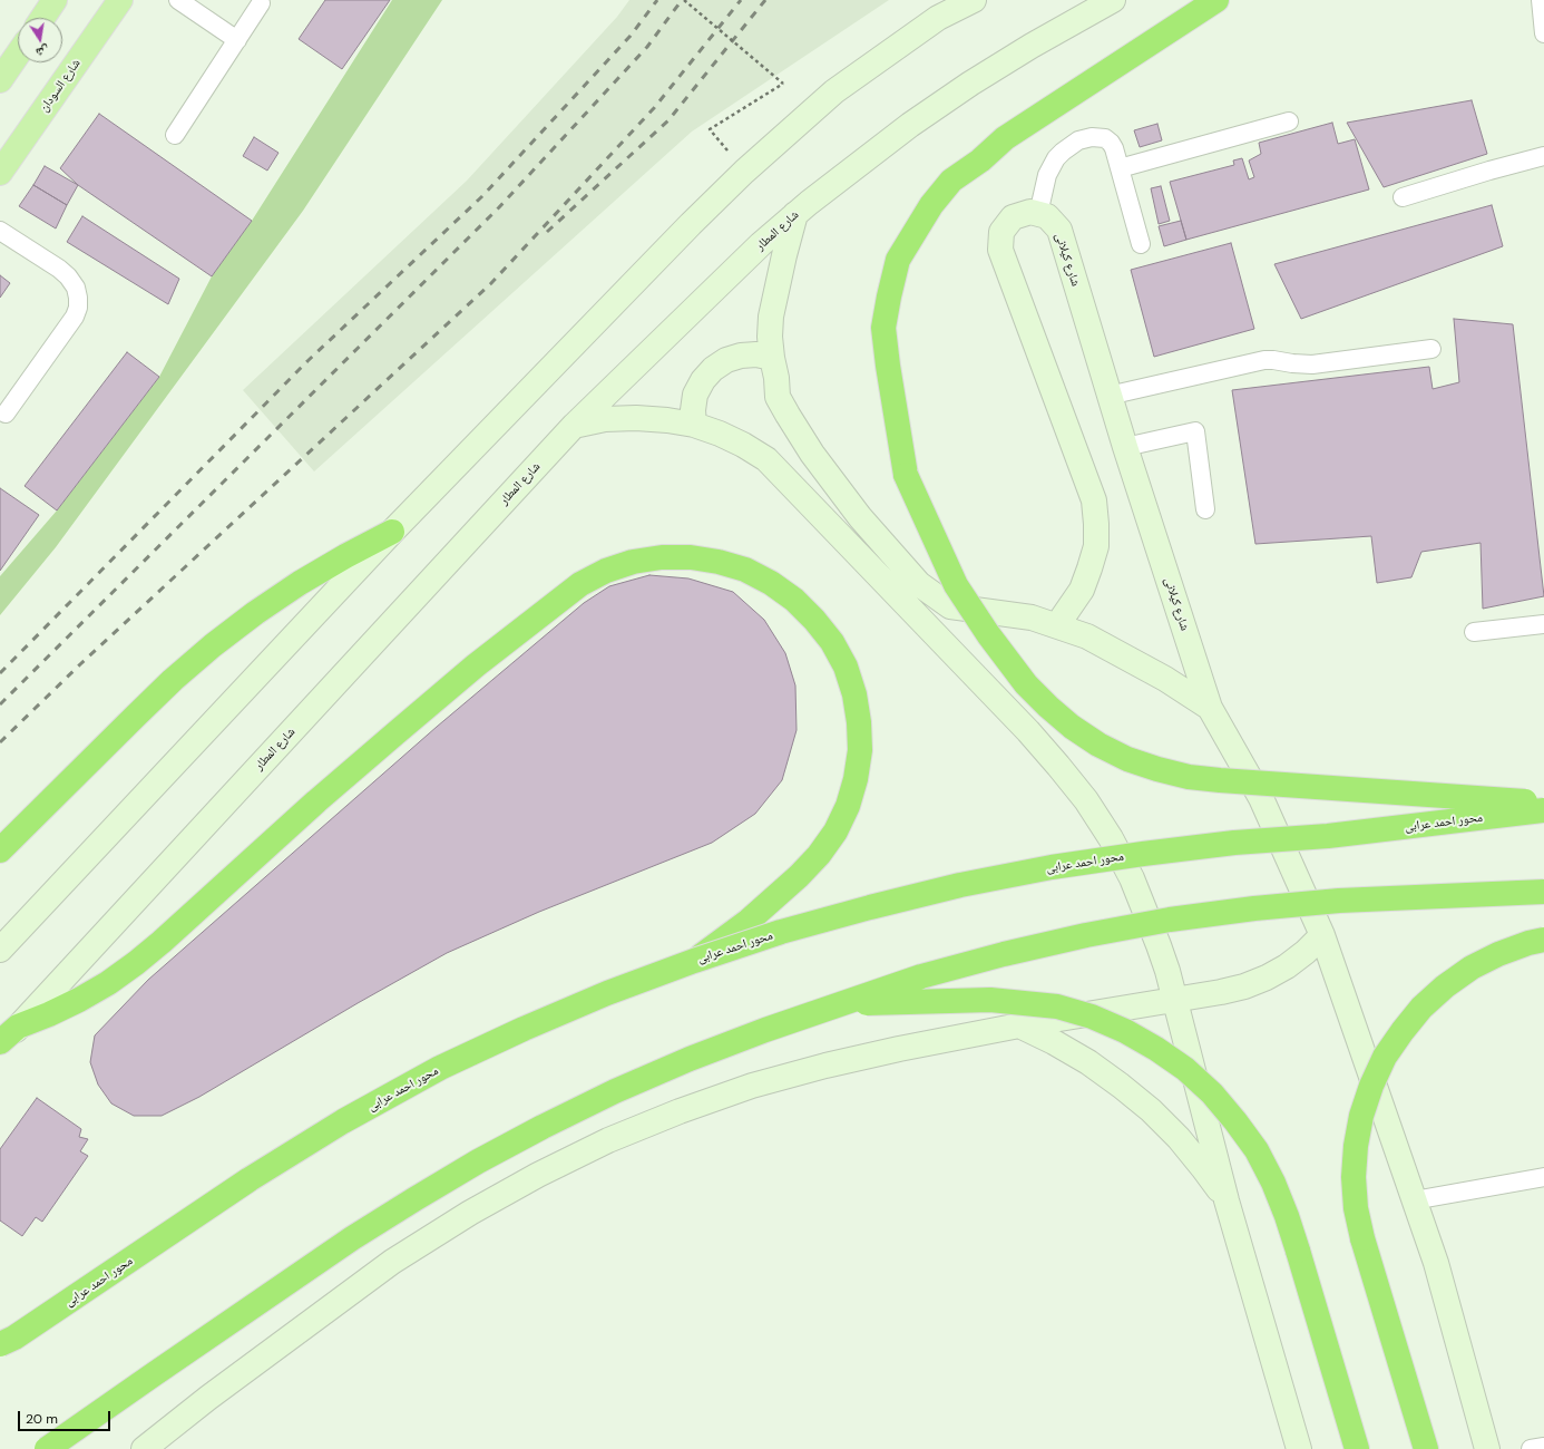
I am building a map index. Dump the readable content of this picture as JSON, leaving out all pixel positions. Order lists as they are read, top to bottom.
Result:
{
  "streets": {
    "highway": ["محور احمد عرابى"],
    "main road": ["شارع السودان"],
    "street": ["شارع المطار", "شارع كيلانى"]
  },
  "scale_bar": "20 m",
  "north": "bottom"
}
